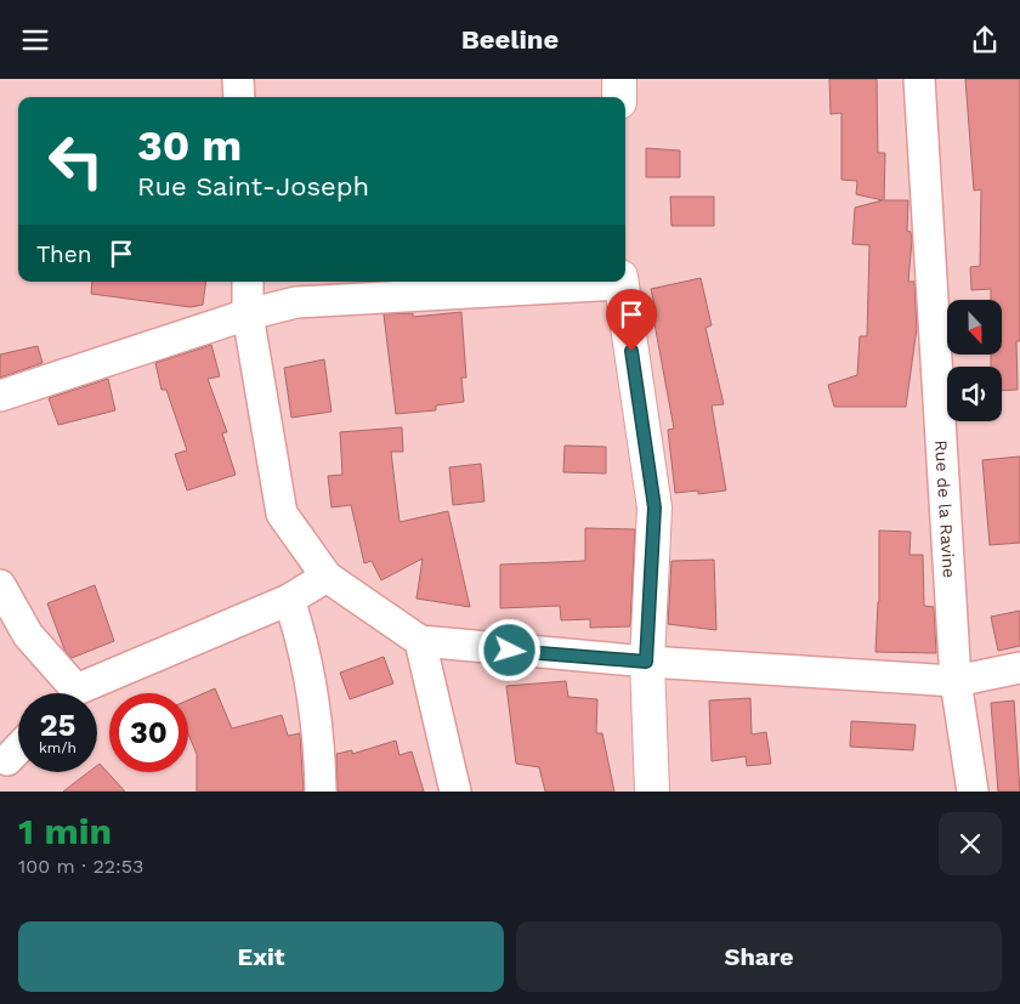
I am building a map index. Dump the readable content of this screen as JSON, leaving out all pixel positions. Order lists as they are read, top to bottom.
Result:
{
  "streets": {
    "street": ["Rue de la Ravine"]
  },
  "north": "bottom",
  "page": {
    "header": "Beeline",
    "turn": ["30 m", "Rue Saint-Joseph"],
    "then": "Then",
    "speed": "25 km/h",
    "limit": "30",
    "heading": ["1 min", "100 m · 22:53"],
    "buttons": ["Exit", "Share"]
  }
}
